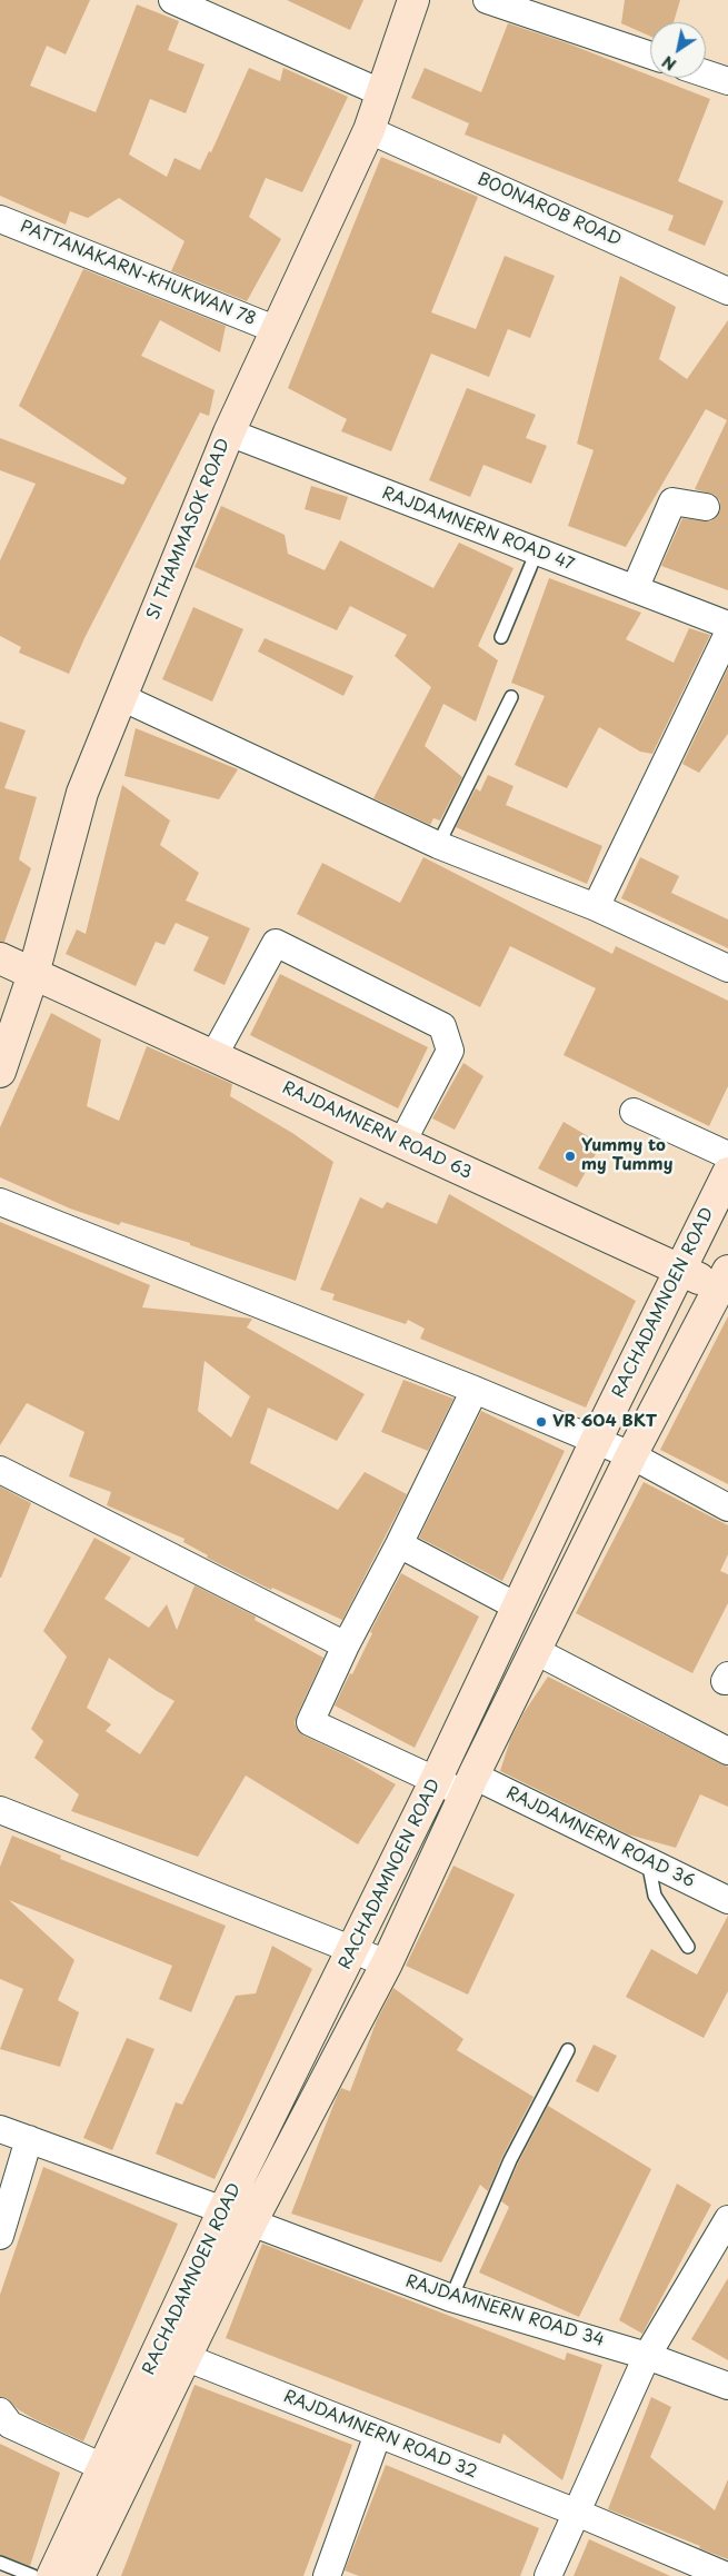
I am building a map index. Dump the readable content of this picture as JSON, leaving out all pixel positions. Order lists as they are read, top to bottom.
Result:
{
  "streets": {
    "main road": ["SI THAMMASOK ROAD", "RAJDAMNERN ROAD 63", "RACHADAMNOEN ROAD"],
    "street": [
      "BOONAROB ROAD",
      "PATTANAKARN-KHUKWAN 78",
      "RAJDAMNERN ROAD 47",
      "RAJDAMNERN ROAD 36",
      "RAJDAMNERN ROAD 34",
      "RAJDAMNERN ROAD 32"
    ]
  },
  "crossings": [
    ["BOONAROB ROAD", "SI THAMMASOK ROAD"],
    ["PATTANAKARN-KHUKWAN 78", "SI THAMMASOK ROAD"],
    ["SI THAMMASOK ROAD", "RAJDAMNERN ROAD 47"],
    ["SI THAMMASOK ROAD", "RAJDAMNERN ROAD 63"],
    ["RAJDAMNERN ROAD 63", "RACHADAMNOEN ROAD"],
    ["RACHADAMNOEN ROAD", "RAJDAMNERN ROAD 36"],
    ["RACHADAMNOEN ROAD", "RAJDAMNERN ROAD 34"],
    ["RACHADAMNOEN ROAD", "RAJDAMNERN ROAD 32"]
  ],
  "places": ["Yummy to my Tummy", "VR 604 BKT"],
  "north": "bottom left"
}
